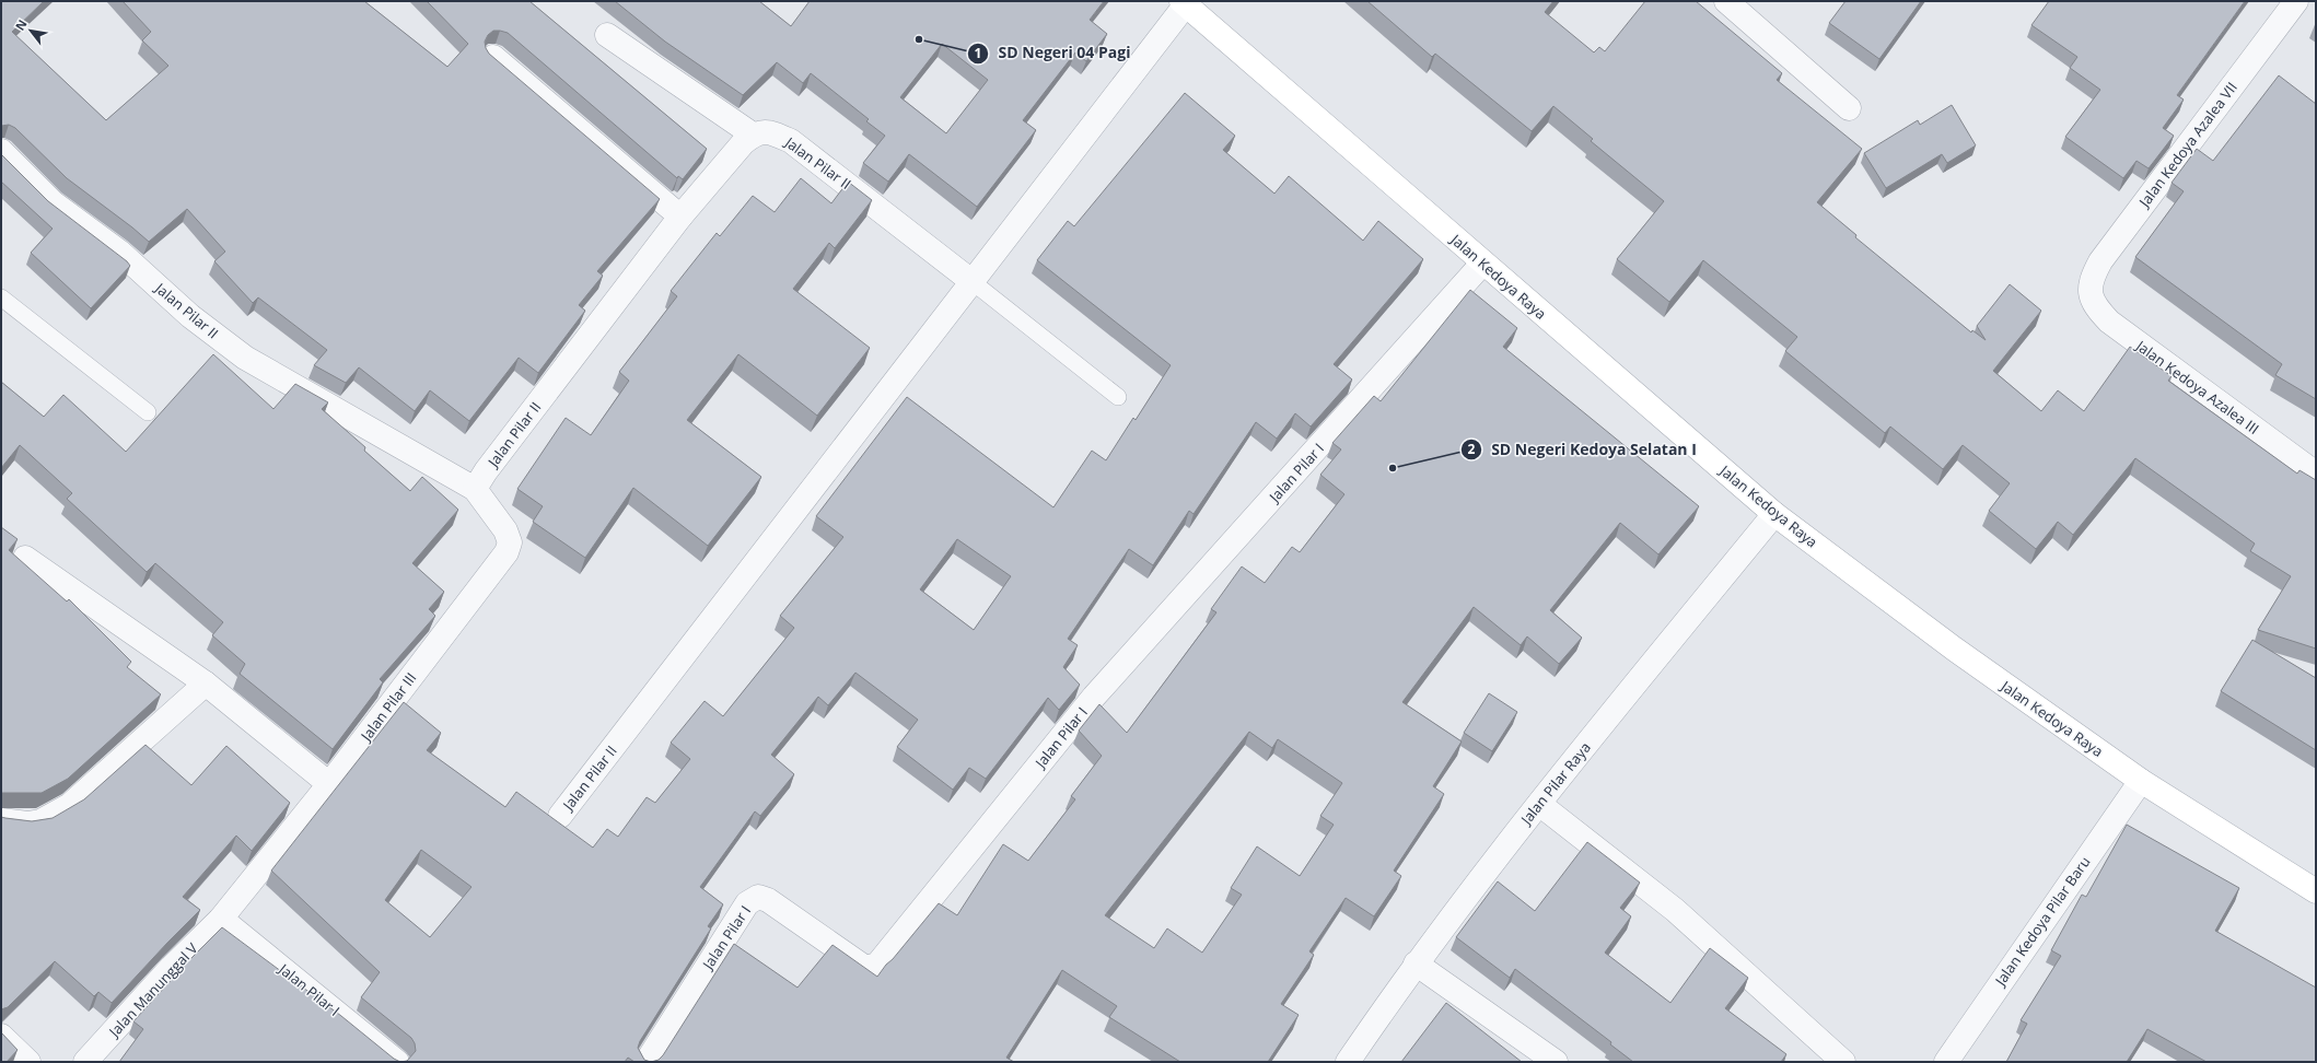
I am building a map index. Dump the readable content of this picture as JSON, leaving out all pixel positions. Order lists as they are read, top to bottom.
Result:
{
  "streets": {
    "street": [
      "Jalan Kedoya Azalea VII",
      "Jalan Pilar II",
      "Jalan Kedoya Raya",
      "Jalan Kedoya Azalea III",
      "Jalan Pilar I",
      "Jalan Pilar III",
      "Jalan Pilar Raya",
      "Jalan Kedoya Pilar Baru",
      "Jalan Manunggal V"
    ]
  },
  "crossings": [
    ["Jalan Kedoya Azalea VII", "Jalan Kedoya Azalea III"],
    ["Jalan Pilar II", "Jalan Kedoya Raya"],
    ["Jalan Pilar II", "Jalan Pilar III"],
    ["Jalan Kedoya Raya", "Jalan Pilar I"],
    ["Jalan Kedoya Raya", "Jalan Pilar Raya"],
    ["Jalan Kedoya Raya", "Jalan Kedoya Pilar Baru"],
    ["Jalan Pilar I", "Jalan Pilar III"],
    ["Jalan Pilar I", "Jalan Manunggal V"],
    ["Jalan Pilar III", "Jalan Manunggal V"]
  ],
  "places": ["SD Negeri 04 Pagi", "SD Negeri Kedoya Selatan I"],
  "north": "top left"
}
